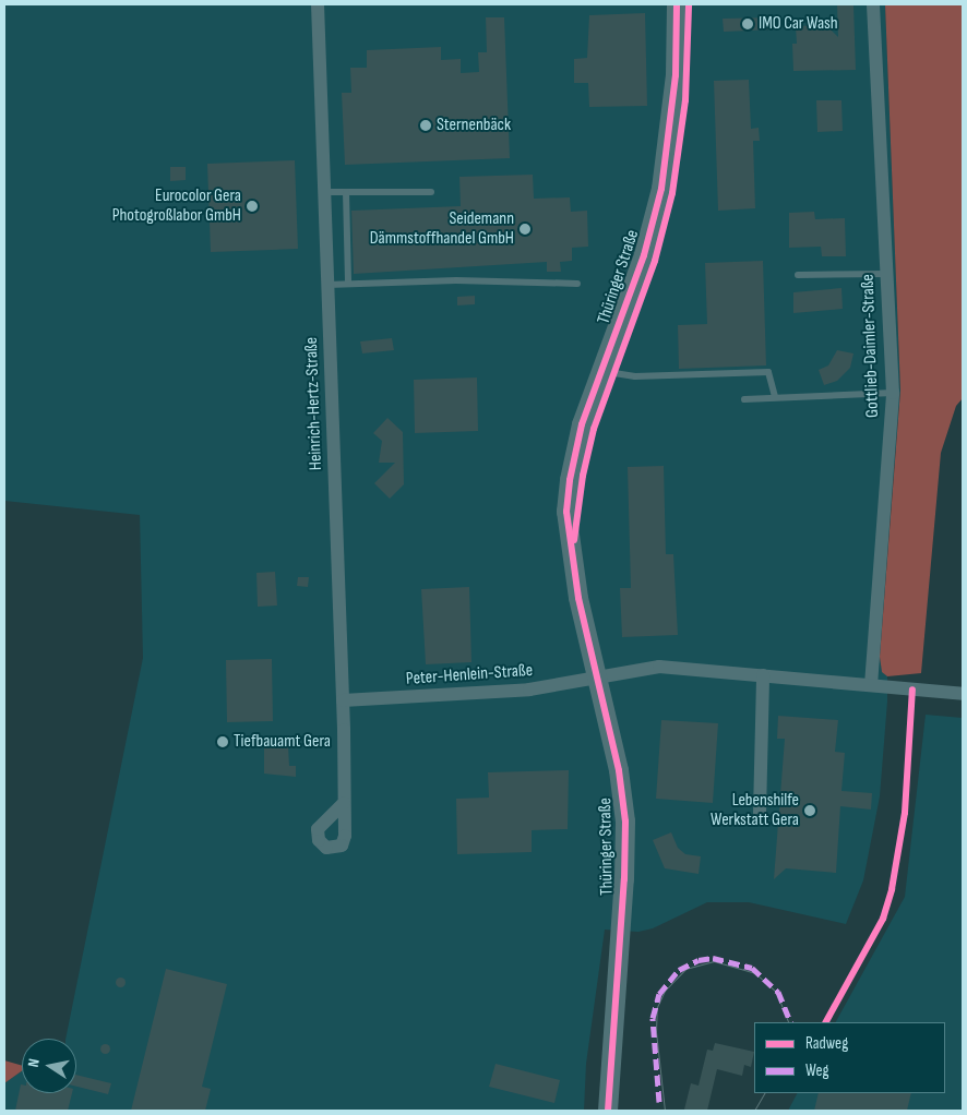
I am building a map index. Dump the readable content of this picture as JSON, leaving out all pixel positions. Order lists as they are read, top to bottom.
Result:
{
  "streets": {
    "main road": ["Thüringer Straße"],
    "street": ["Gottlieb-Daimler-Straße", "Heinrich-Hertz-Straße", "Peter-Henlein-Straße"]
  },
  "crossings": [
    ["Thüringer Straße", "Peter-Henlein-Straße"],
    ["Gottlieb-Daimler-Straße", "Peter-Henlein-Straße"],
    ["Heinrich-Hertz-Straße", "Peter-Henlein-Straße"]
  ],
  "places": [
    "IMO Car Wash",
    "Sternenbäck",
    "Eurocolor Gera Photogroßlabor GmbH",
    "Seidemann Dämmstoffhandel GmbH",
    "Tiefbauamt Gera",
    "Lebenshilfe Werkstatt Gera"
  ],
  "legend": ["Radweg", "Weg"],
  "north": "left"
}
